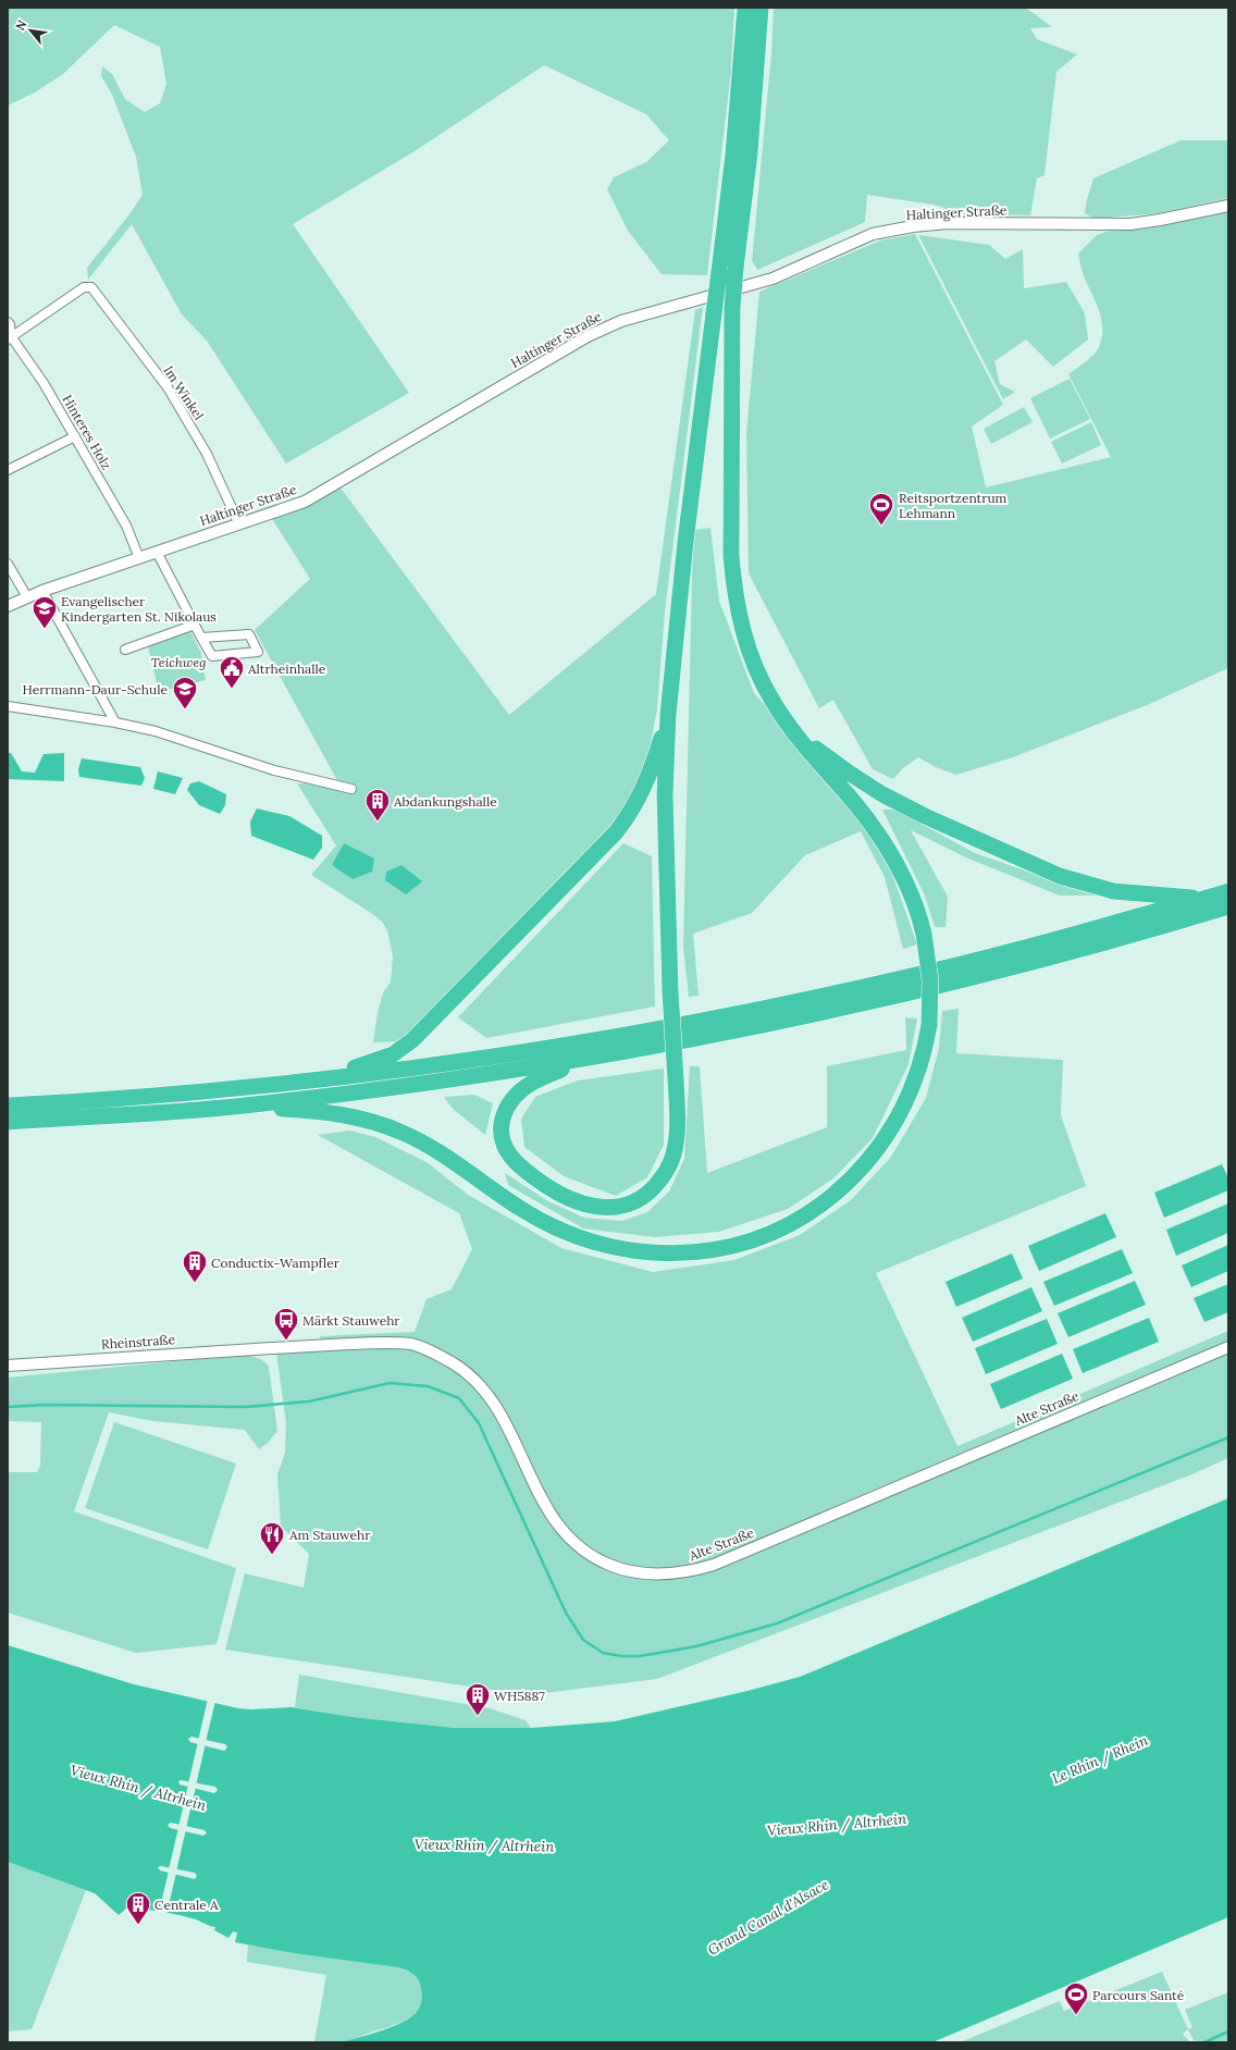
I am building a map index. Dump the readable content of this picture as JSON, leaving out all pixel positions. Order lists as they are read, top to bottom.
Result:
{
  "streets": {
    "street": [
      "Haltinger Straße",
      "Im Winkel",
      "Hinteres Holz",
      "Rheinstraße",
      "Alte Straße"
    ]
  },
  "crossings": [
    ["Haltinger Straße", "Im Winkel"],
    ["Haltinger Straße", "Hinteres Holz"],
    ["Im Winkel", "Hinteres Holz"],
    ["Rheinstraße", "Alte Straße"]
  ],
  "water": ["Le Rhin / Rhein", "Vieux Rhin / Altrhein", "Grand Canal d'Alsace"],
  "parks": ["Teichweg"],
  "places": {
    "sports": ["Reitsportzentrum Lehmann", "Parcours Santé"],
    "school or university": ["Evangelischer Kindergarten St. Nikolaus", "Herrmann-Daur-Schule"],
    "public building": ["Altrheinhalle"],
    "building": [
      "Abdankungshalle",
      "Conductix-Wampfler",
      "WH5887",
      "Centrale A"
    ],
    "bus stop": ["Märkt Stauwehr"],
    "restaurant": ["Am Stauwehr"]
  },
  "north": "top left"
}
